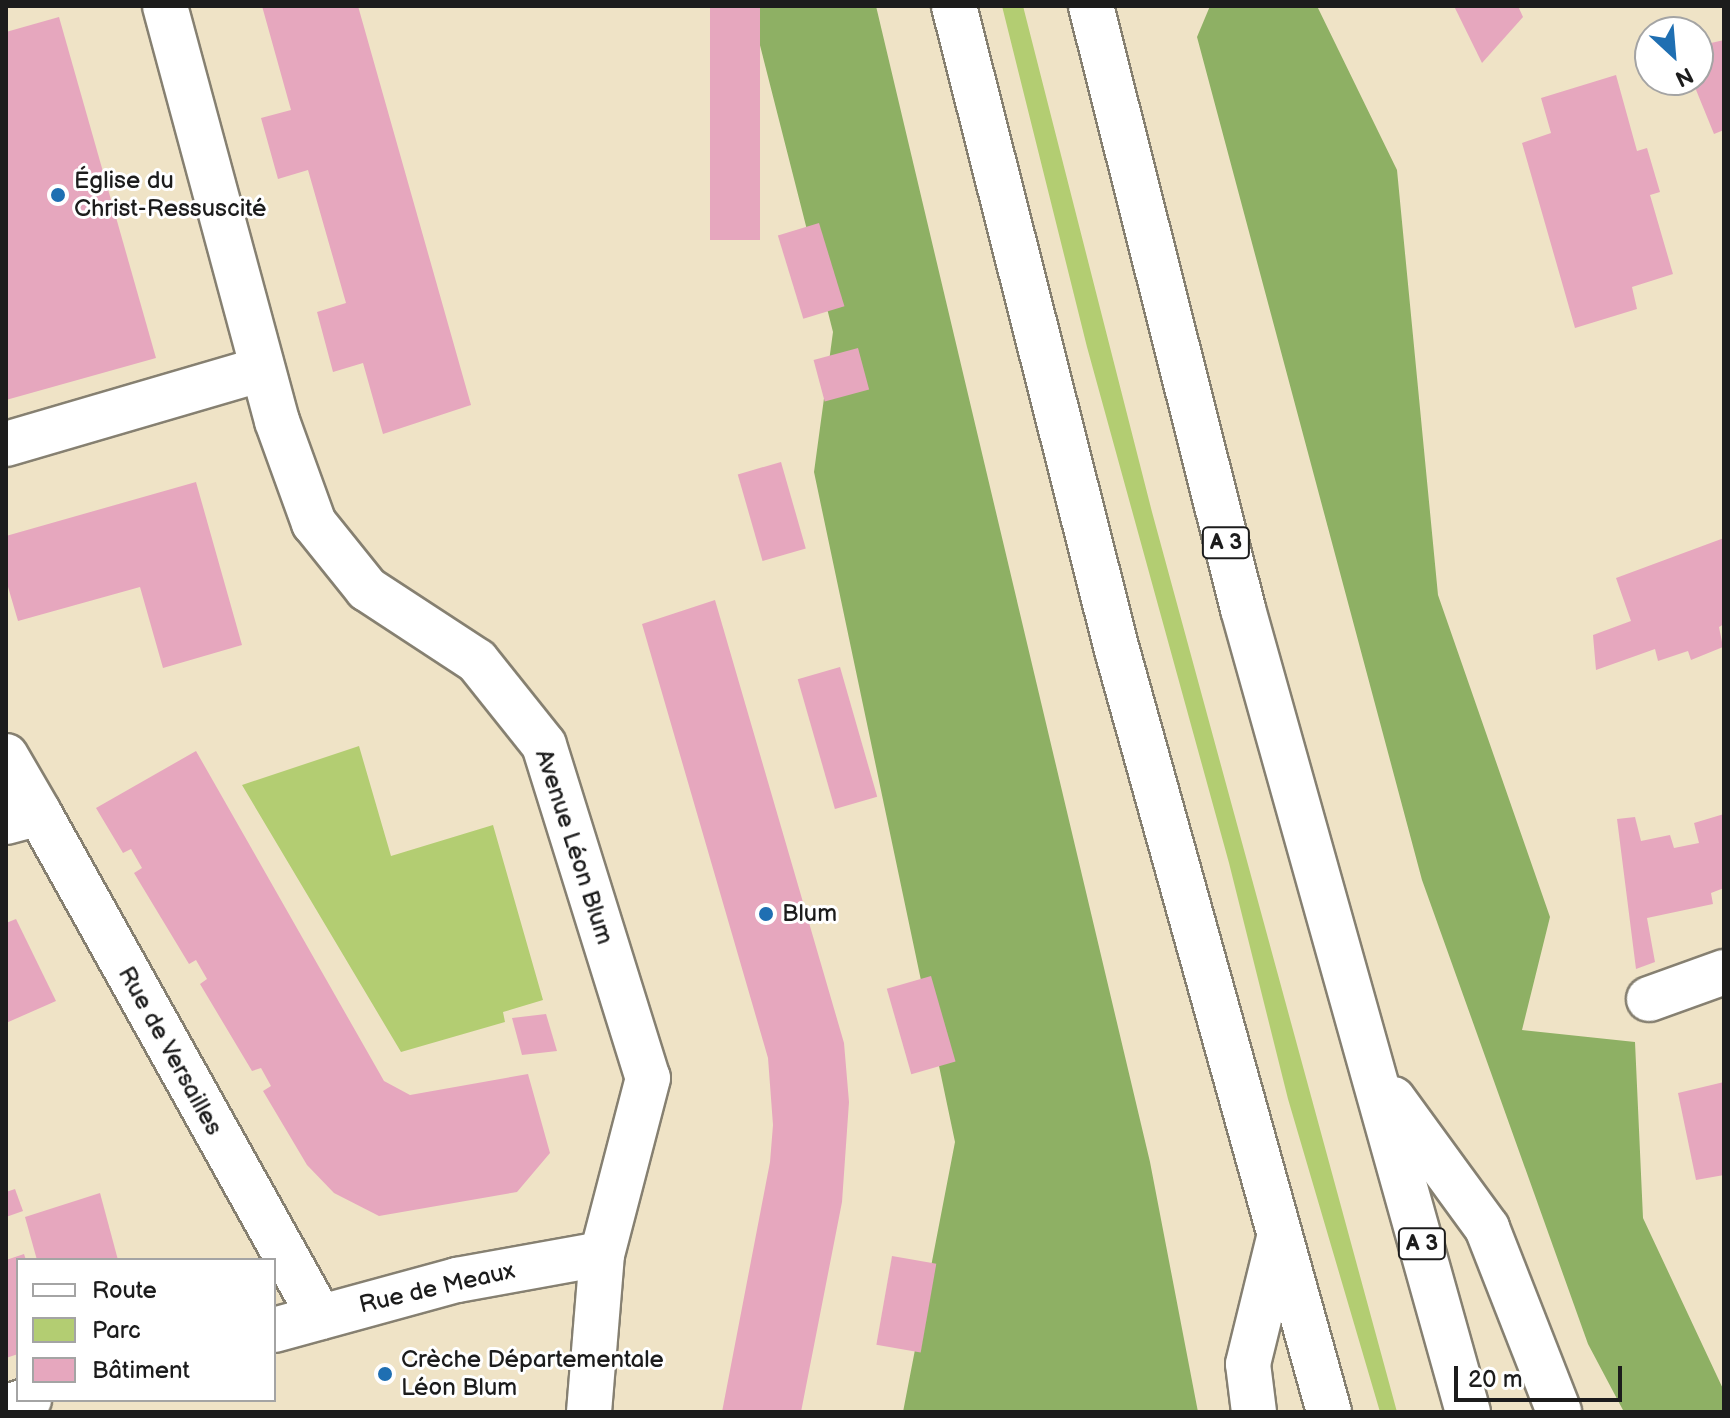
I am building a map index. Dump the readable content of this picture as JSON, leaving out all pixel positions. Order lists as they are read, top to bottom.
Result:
{
  "streets": {
    "main road": [
      "A 3",
      "Avenue Léon Blum",
      "Rue de Versailles",
      "Rue de Meaux"
    ]
  },
  "crossings": [
    ["Avenue Léon Blum", "Rue de Meaux"],
    ["Rue de Versailles", "Rue de Meaux"]
  ],
  "places": ["Église du Christ-Ressuscité", "Blum", "Crèche Départementale Léon Blum"],
  "legend": ["Route", "Parc", "Bâtiment"],
  "scale_bar": "20 m",
  "north": "bottom right"
}
